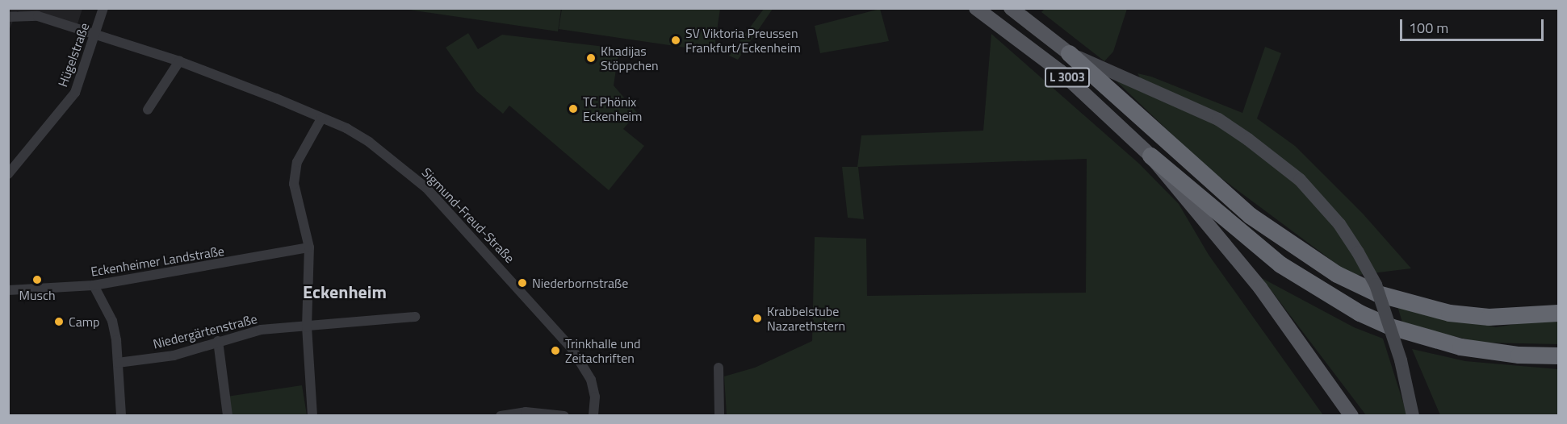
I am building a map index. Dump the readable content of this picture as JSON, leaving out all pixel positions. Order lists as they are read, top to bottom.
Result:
{
  "streets": {
    "main road": ["L 3003"],
    "street": [
      "Hügelstraße",
      "Sigmund-Freud-Straße",
      "Eckenheimer Landstraße",
      "Niedergärtenstraße"
    ]
  },
  "crossings": [
    ["Hügelstraße", "Sigmund-Freud-Straße"]
  ],
  "districts": ["Eckenheim"],
  "places": [
    "SV Viktoria Preussen Frankfurt/Eckenheim",
    "Khadijas Stöppchen",
    "TC Phönix Eckenheim",
    "Musch",
    "Niederbornstraße",
    "Krabbelstube Nazarethstern",
    "Camp",
    "Trinkhalle und Zeitachriften"
  ],
  "scale_bar": "100 m"
}
